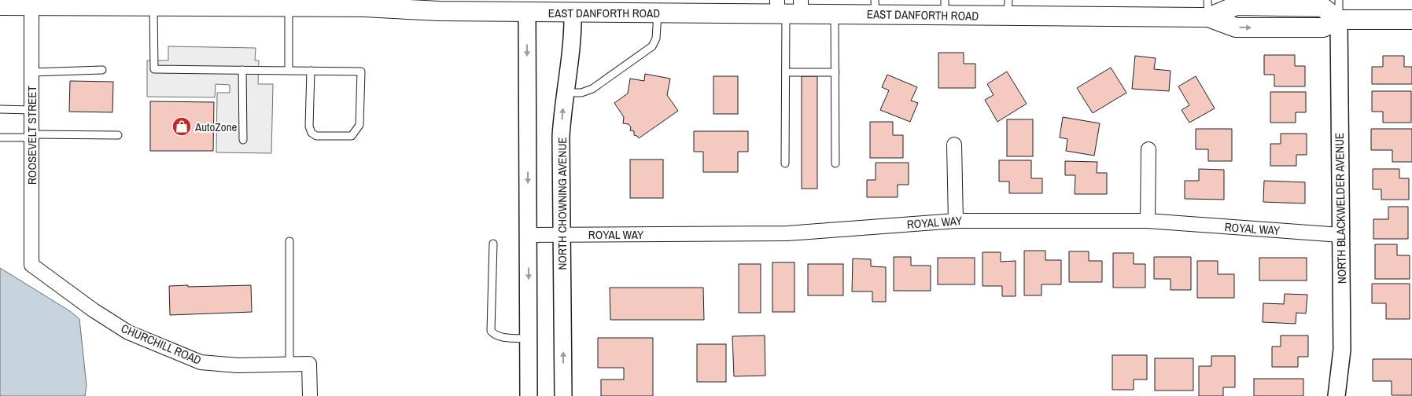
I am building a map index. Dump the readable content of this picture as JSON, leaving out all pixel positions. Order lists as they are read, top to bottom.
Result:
{
  "streets": {
    "main road": ["EAST DANFORTH ROAD"],
    "street": [
      "ROOSEVELT STREET",
      "NORTH CHOWNING AVENUE",
      "NORTH BLACKWELDER AVENUE",
      "ROYAL WAY",
      "CHURCHILL ROAD"
    ]
  },
  "crossings": [
    ["EAST DANFORTH ROAD", "ROOSEVELT STREET"],
    ["EAST DANFORTH ROAD", "NORTH CHOWNING AVENUE"],
    ["EAST DANFORTH ROAD", "NORTH BLACKWELDER AVENUE"],
    ["ROOSEVELT STREET", "CHURCHILL ROAD"],
    ["NORTH CHOWNING AVENUE", "ROYAL WAY"],
    ["NORTH BLACKWELDER AVENUE", "ROYAL WAY"]
  ],
  "places": {
    "shop": ["AutoZone"]
  }
}
